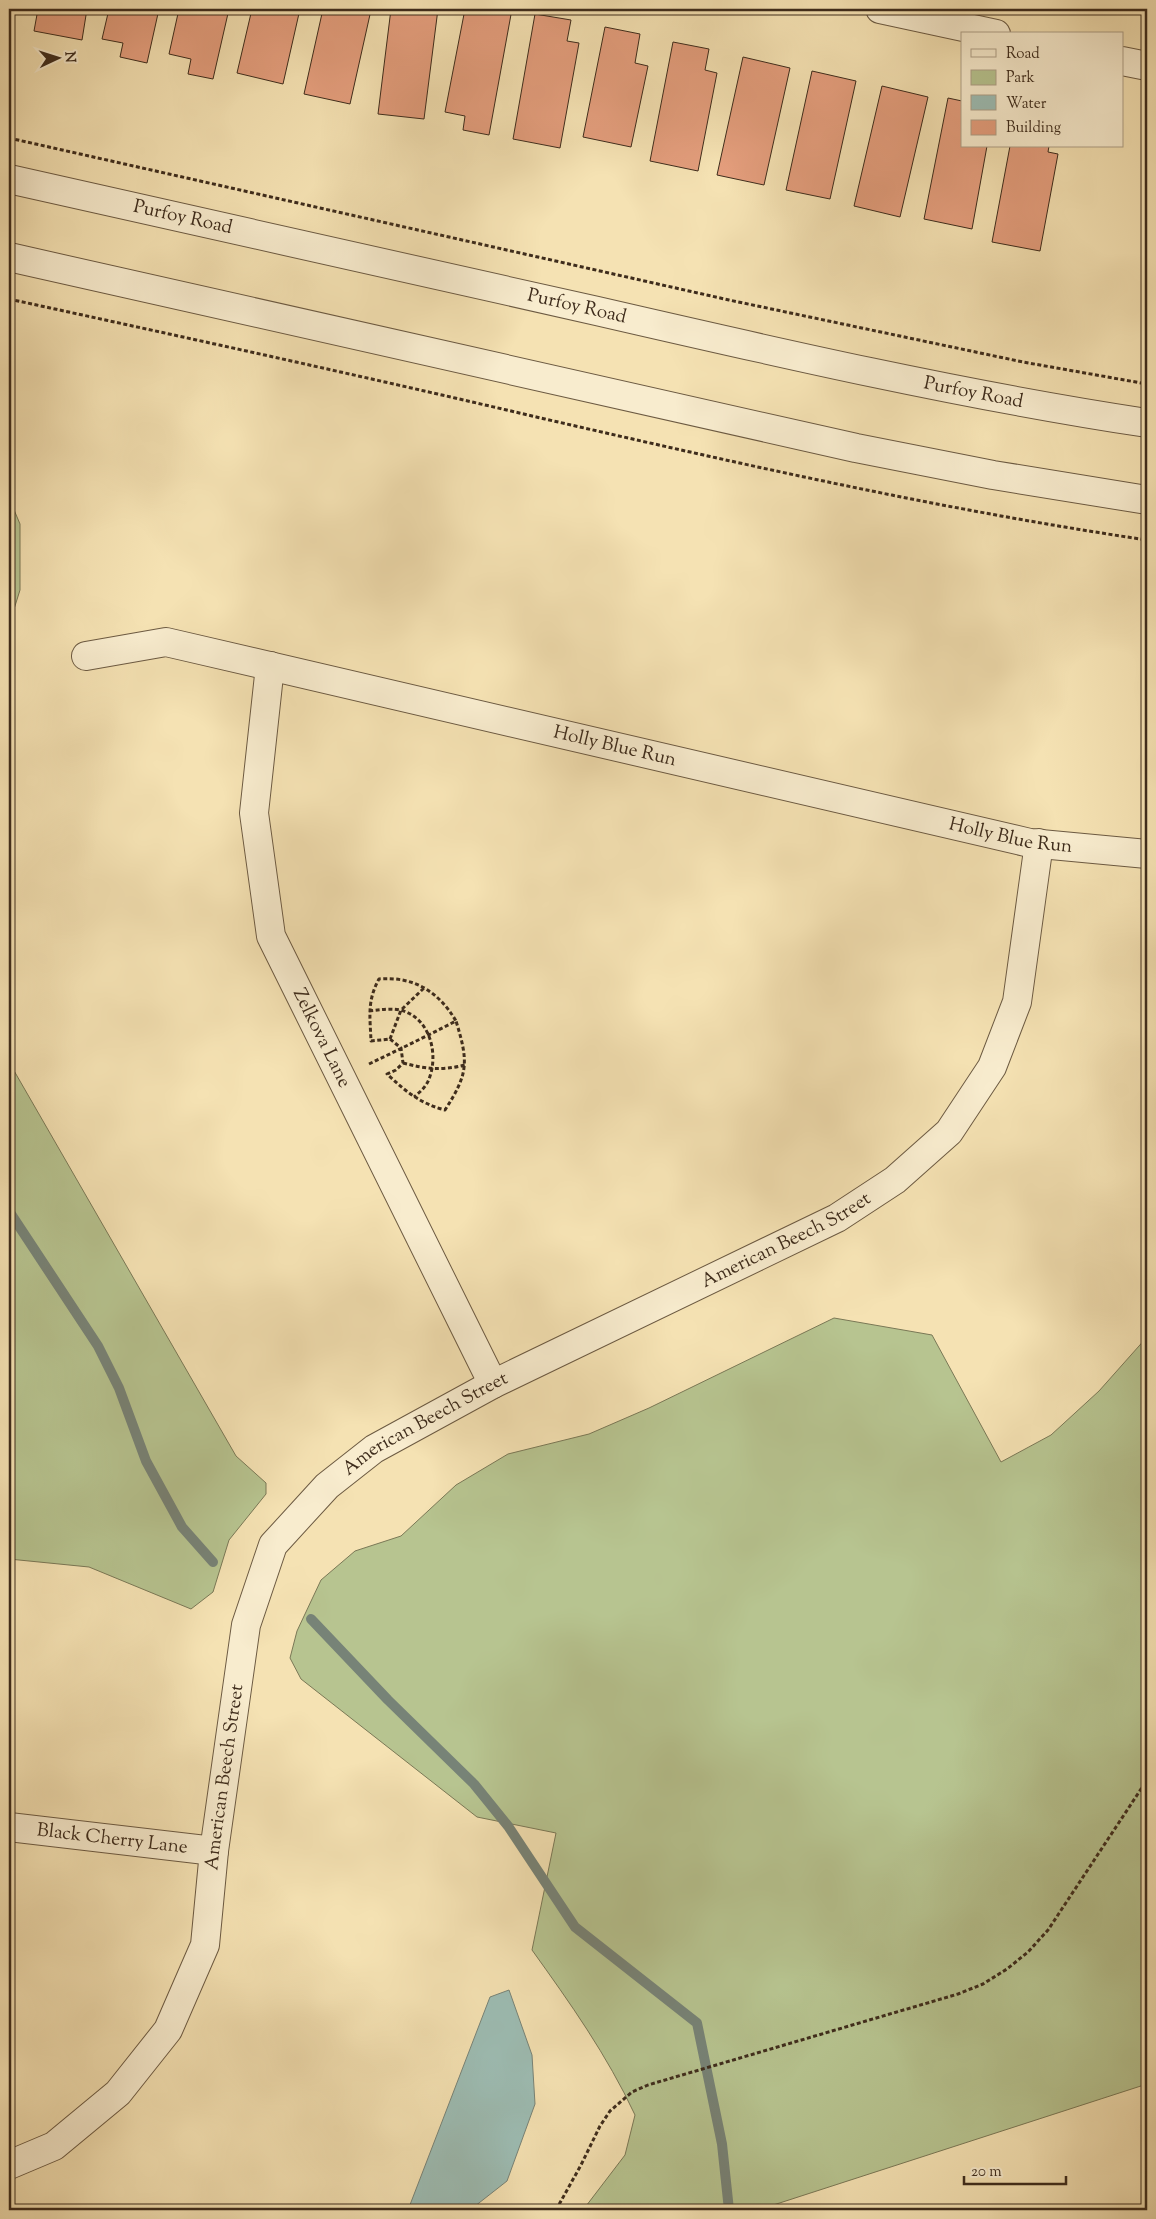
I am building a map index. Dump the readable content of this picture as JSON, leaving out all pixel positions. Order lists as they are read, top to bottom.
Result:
{
  "streets": {
    "street": [
      "Purfoy Road",
      "Holly Blue Run",
      "Zelkova Lane",
      "American Beech Street",
      "Black Cherry Lane"
    ]
  },
  "crossings": [
    ["Holly Blue Run", "Zelkova Lane"],
    ["Holly Blue Run", "American Beech Street"],
    ["Zelkova Lane", "American Beech Street"],
    ["American Beech Street", "Black Cherry Lane"]
  ],
  "legend": [
    "Road",
    "Park",
    "Water",
    "Building"
  ],
  "scale_bar": "20 m",
  "north": "right"
}
